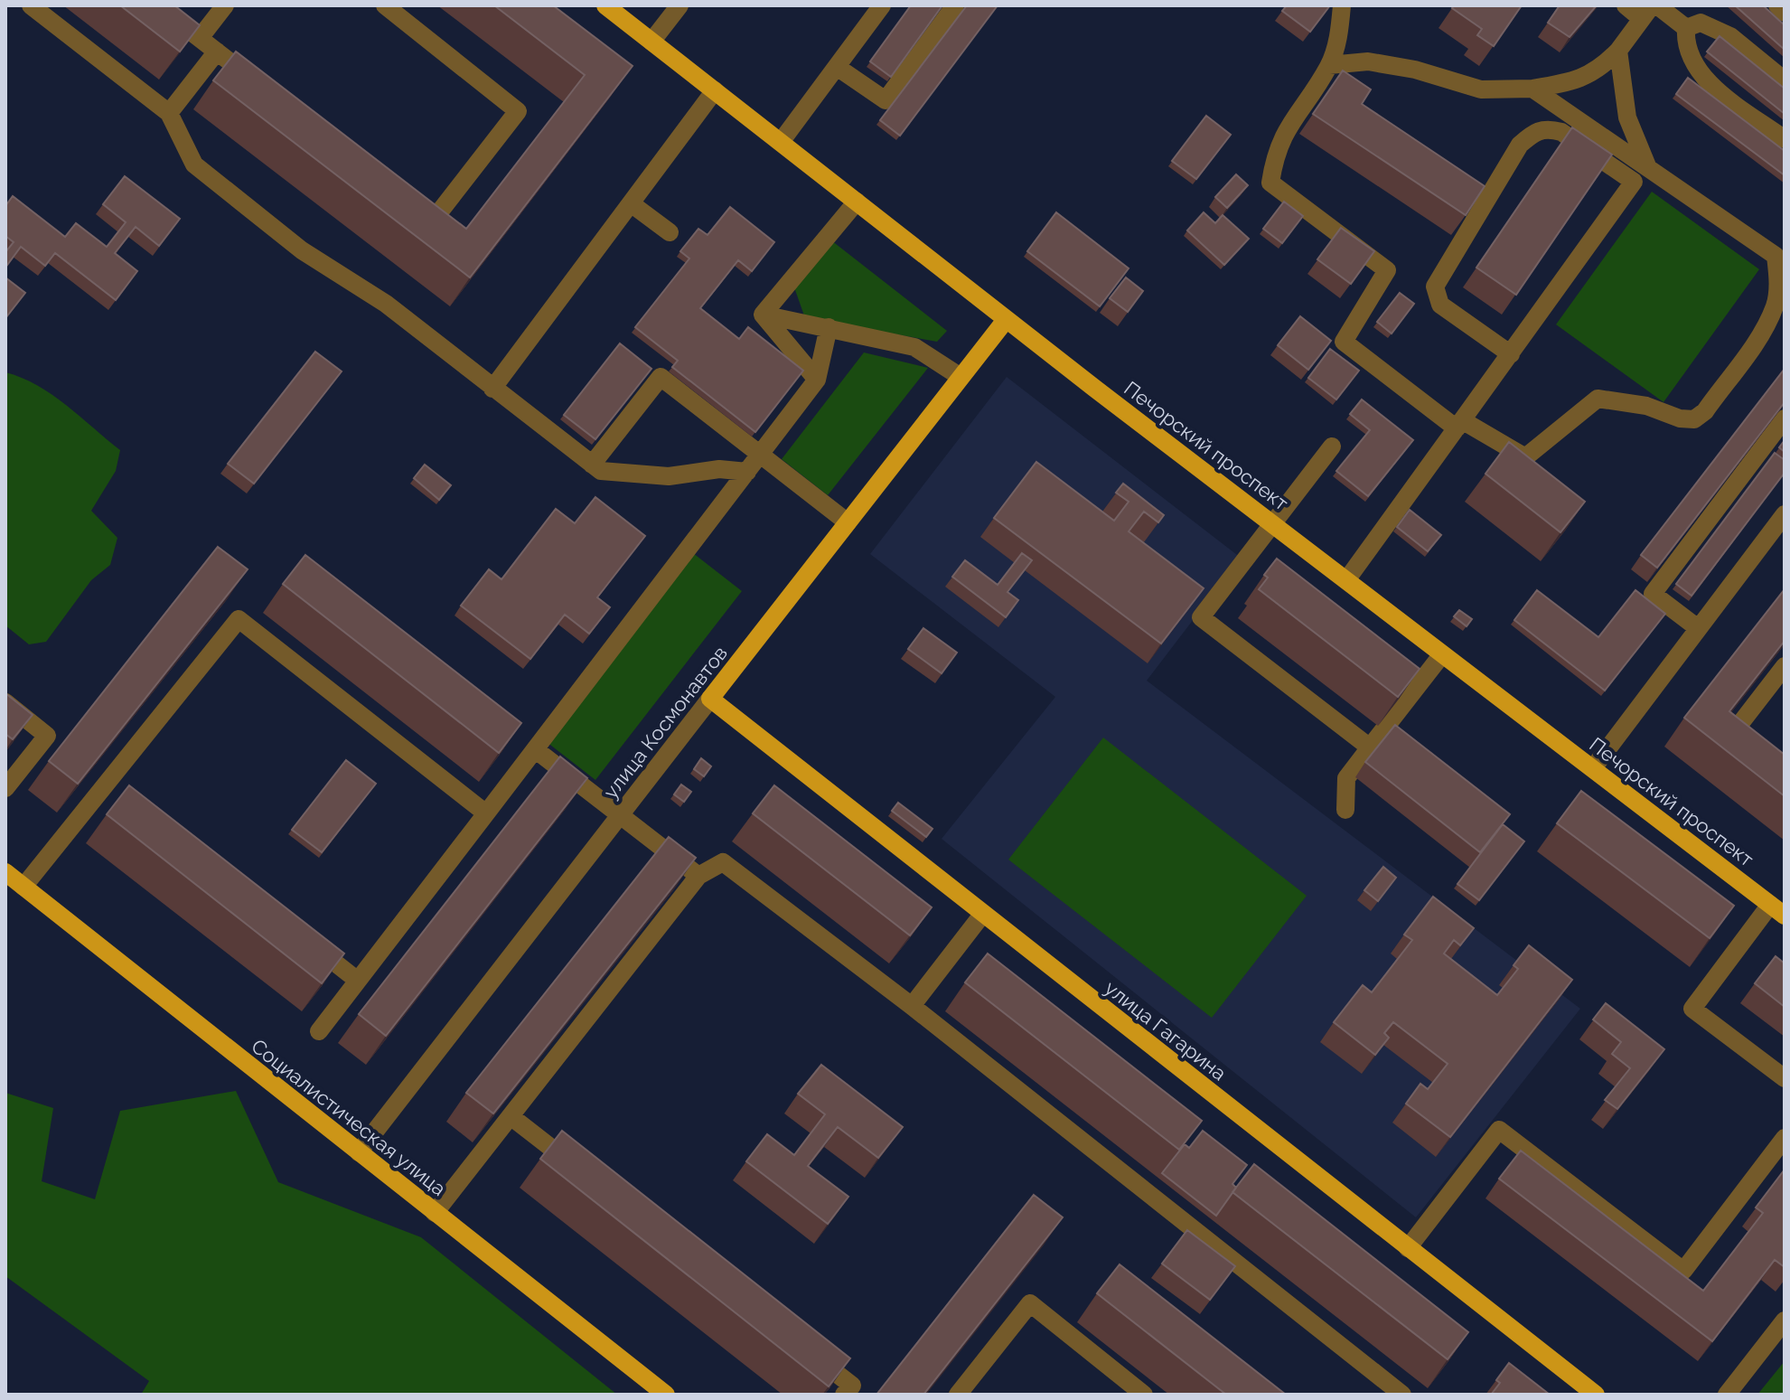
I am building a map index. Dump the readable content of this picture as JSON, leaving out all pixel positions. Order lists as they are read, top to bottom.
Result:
{
  "streets": {
    "main road": [
      "Печорский проспект",
      "улица Космонавтов",
      "улица Гагарина",
      "Социалистическая улица"
    ]
  },
  "crossings": [
    ["Печорский проспект", "улица Космонавтов"],
    ["улица Космонавтов", "улица Гагарина"],
    ["улица Космонавтов", "Социалистическая улица"]
  ]
}
